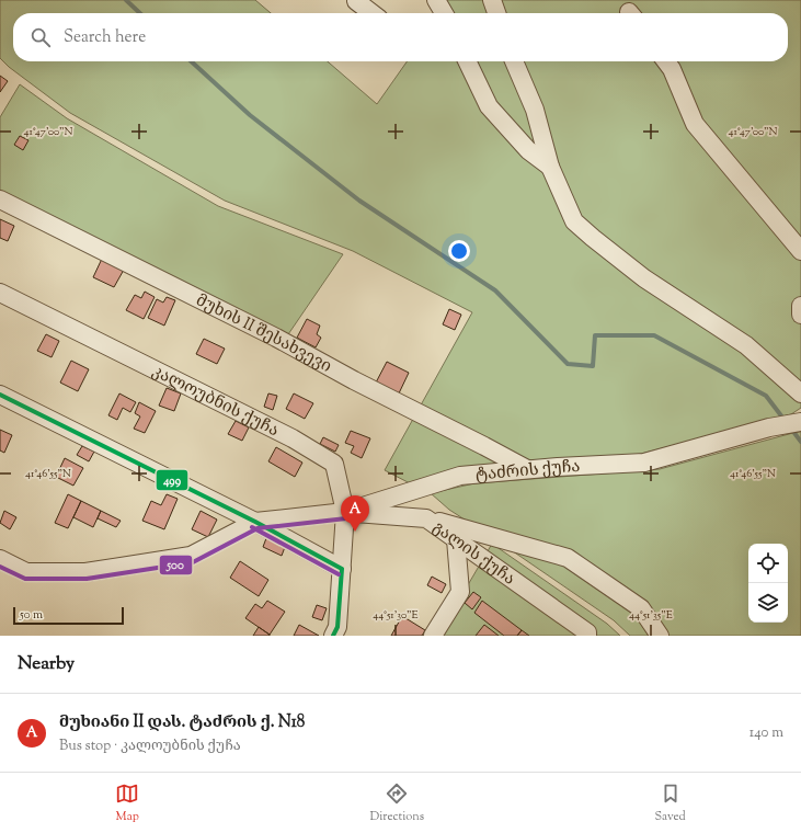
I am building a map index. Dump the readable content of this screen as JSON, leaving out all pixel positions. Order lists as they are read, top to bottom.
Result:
{
  "streets": {
    "street": [
      "მუხის II შესახვევი",
      "კალოუბნის ქუჩა",
      "ტაძრის ქუჩა",
      "გალის ქუჩა"
    ]
  },
  "crossings": [
    ["მუხის II შესახვევი", "ტაძრის ქუჩა"],
    ["კალოუბნის ქუჩა", "ტაძრის ქუჩა"],
    ["კალოუბნის ქუჩა", "გალის ქუჩა"],
    ["ტაძრის ქუჩა", "გალის ქუჩა"]
  ],
  "lines": ["transit line 499", "transit line 500"],
  "scale_bar": "50 m",
  "page": {
    "search": "Search here",
    "pins": "A",
    "scale": "50 m",
    "heading": "Nearby",
    "list": [
      {
        "mark": "A",
        "name": "მუხიანი II დას. ტაძრის ქ. N18",
        "note": "Bus stop · კალოუბნის ქუჩა",
        "value": "140 m"
      }
    ],
    "nav": ["Map", "Directions", "Saved"]
  },
  "coordinates": [
    "41°47'00\"N",
    "41°46'55\"N",
    "44°51'30\"E",
    "44°51'35\"E"
  ]
}
